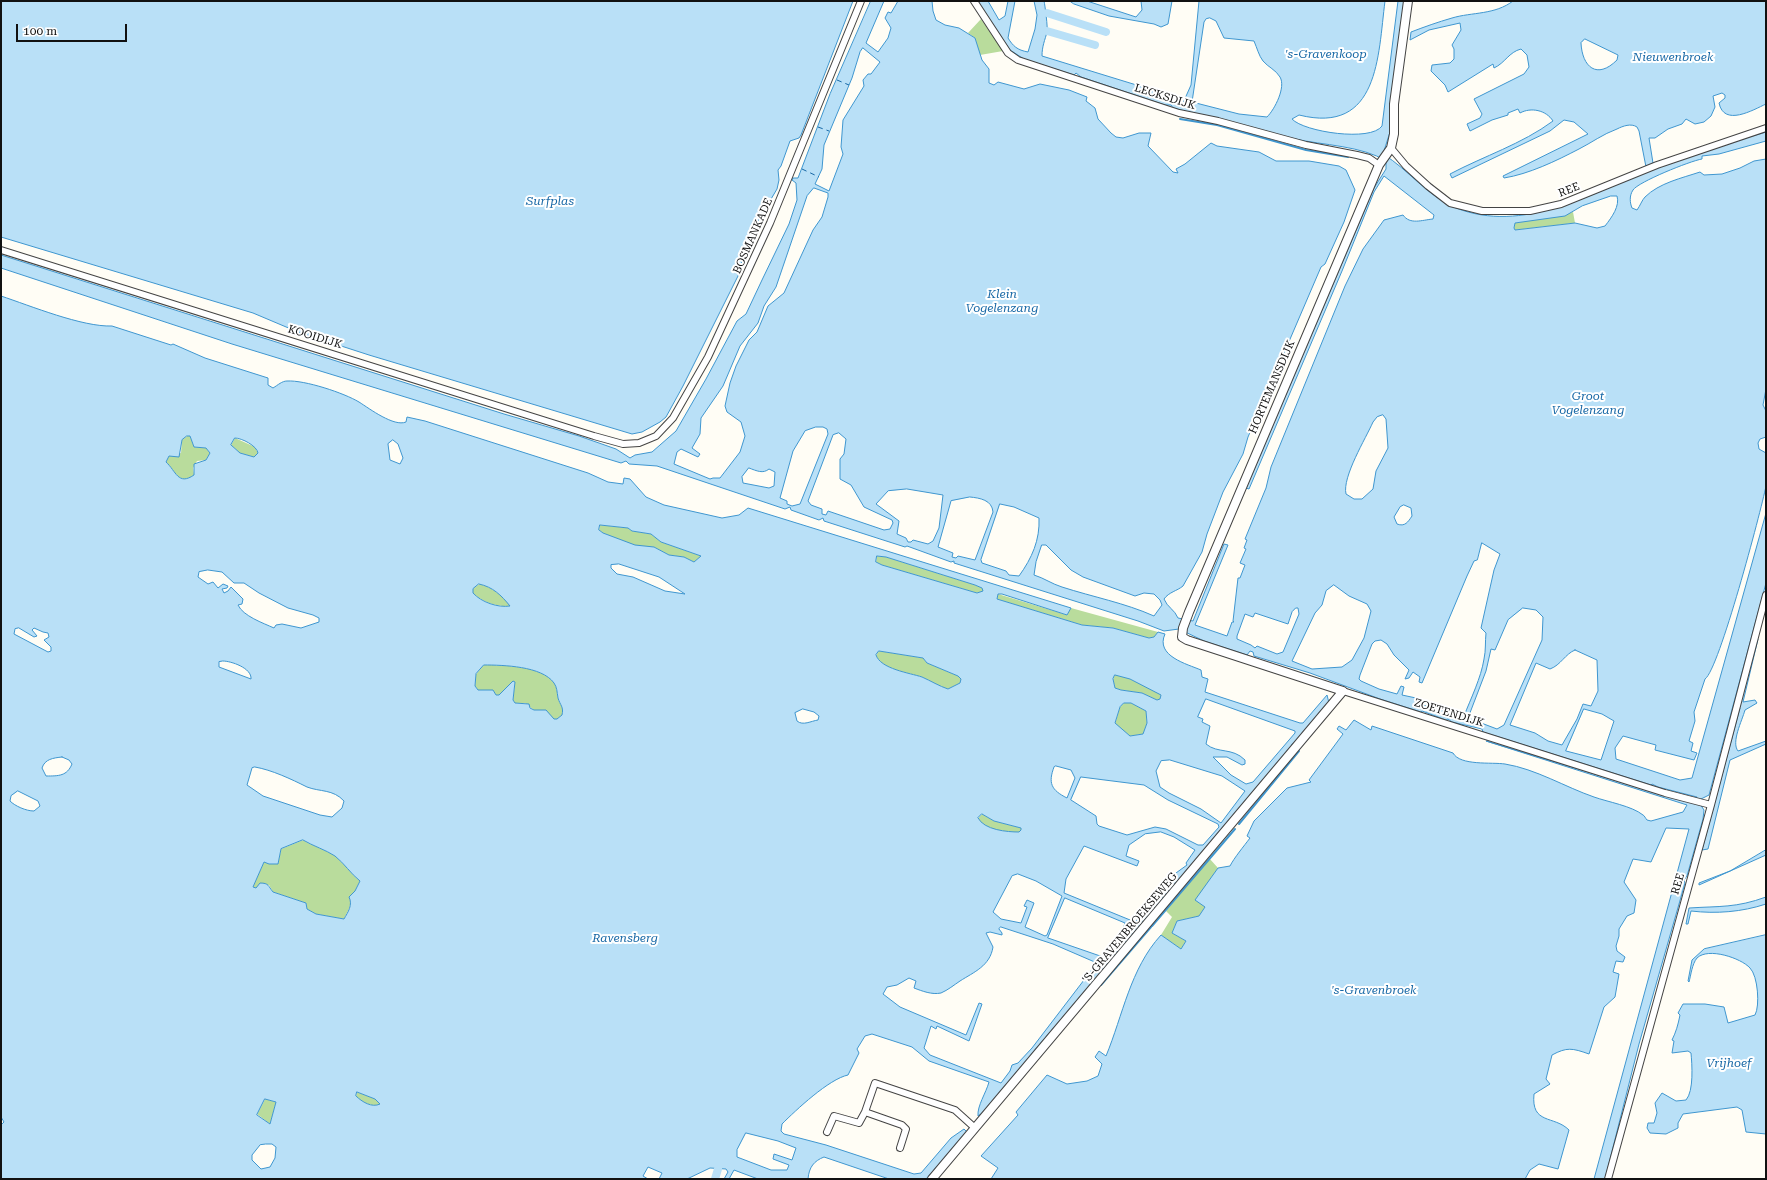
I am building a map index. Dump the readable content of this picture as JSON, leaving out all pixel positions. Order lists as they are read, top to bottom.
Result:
{
  "streets": {
    "street": [
      "LECKSDIJK",
      "REE",
      "BOSMANKADE",
      "KOOIDIJK",
      "HORTEMANSDIJK",
      "ZOETENDIJK",
      "'S-GRAVENBROEKSEWEG"
    ]
  },
  "crossings": [
    ["LECKSDIJK", "REE"],
    ["LECKSDIJK", "HORTEMANSDIJK"],
    ["REE", "HORTEMANSDIJK"],
    ["REE", "ZOETENDIJK"],
    ["BOSMANKADE", "KOOIDIJK"],
    ["HORTEMANSDIJK", "ZOETENDIJK"],
    ["ZOETENDIJK", "'S-GRAVENBROEKSEWEG"]
  ],
  "water": [
    "'s-Gravenkoop",
    "Nieuwenbroek",
    "Surfplas",
    "Klein Vogelenzang",
    "Groot Vogelenzang",
    "Ravensberg",
    "'s-Gravenbroek",
    "Vrijhoef"
  ],
  "scale_bar": "100 m"
}
